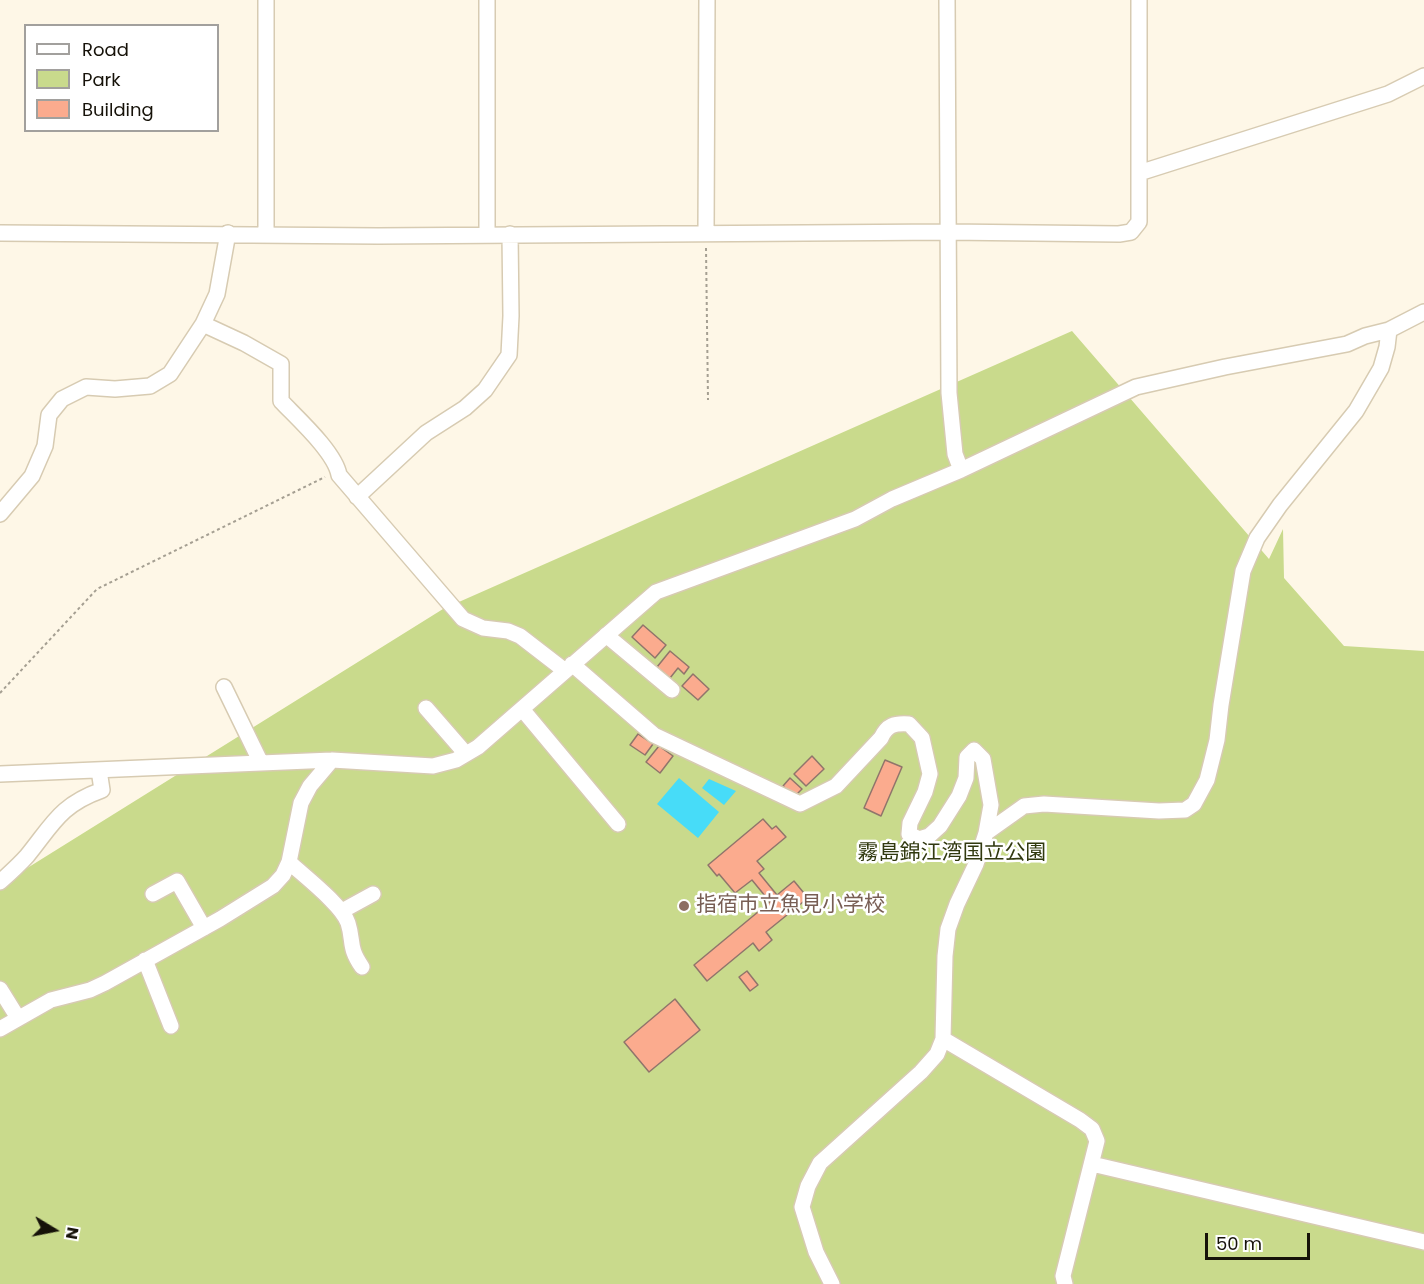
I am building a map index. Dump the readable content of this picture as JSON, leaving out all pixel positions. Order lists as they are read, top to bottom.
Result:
{
  "parks": ["霧島錦江湾国立公園"],
  "places": ["指宿市立魚見小学校"],
  "legend": ["Road", "Park", "Building"],
  "scale_bar": "50 m",
  "north": "right"
}
